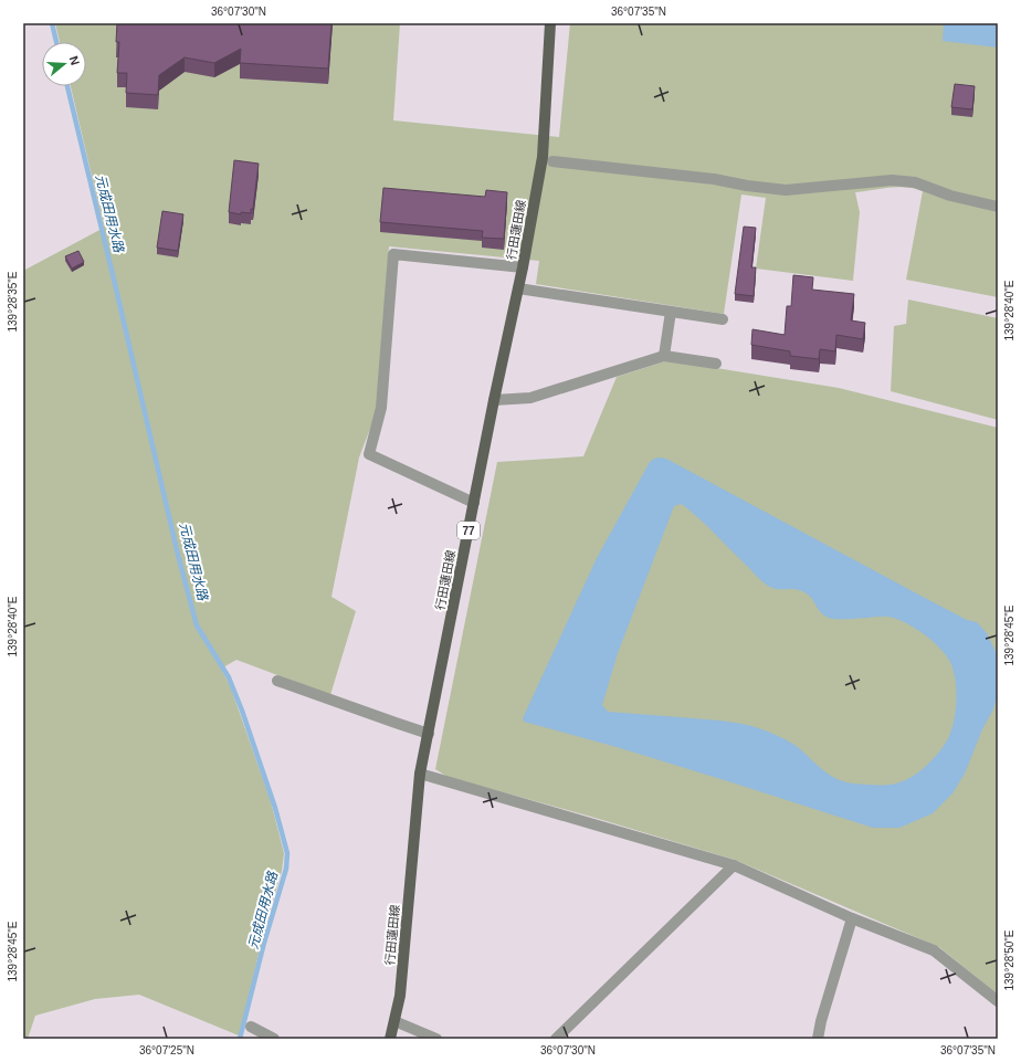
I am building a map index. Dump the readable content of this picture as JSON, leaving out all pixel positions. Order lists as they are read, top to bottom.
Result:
{
  "streets": {
    "main road": ["行田蓮田線", "77"]
  },
  "water": ["元成田用水路"],
  "north": "right",
  "coordinates": [
    "36°07'30\"N",
    "36°07'35\"N",
    "139°28'35\"E",
    "139°28'40\"E",
    "139°28'45\"E",
    "139°28'50\"E",
    "36°07'25\"N"
  ]
}
